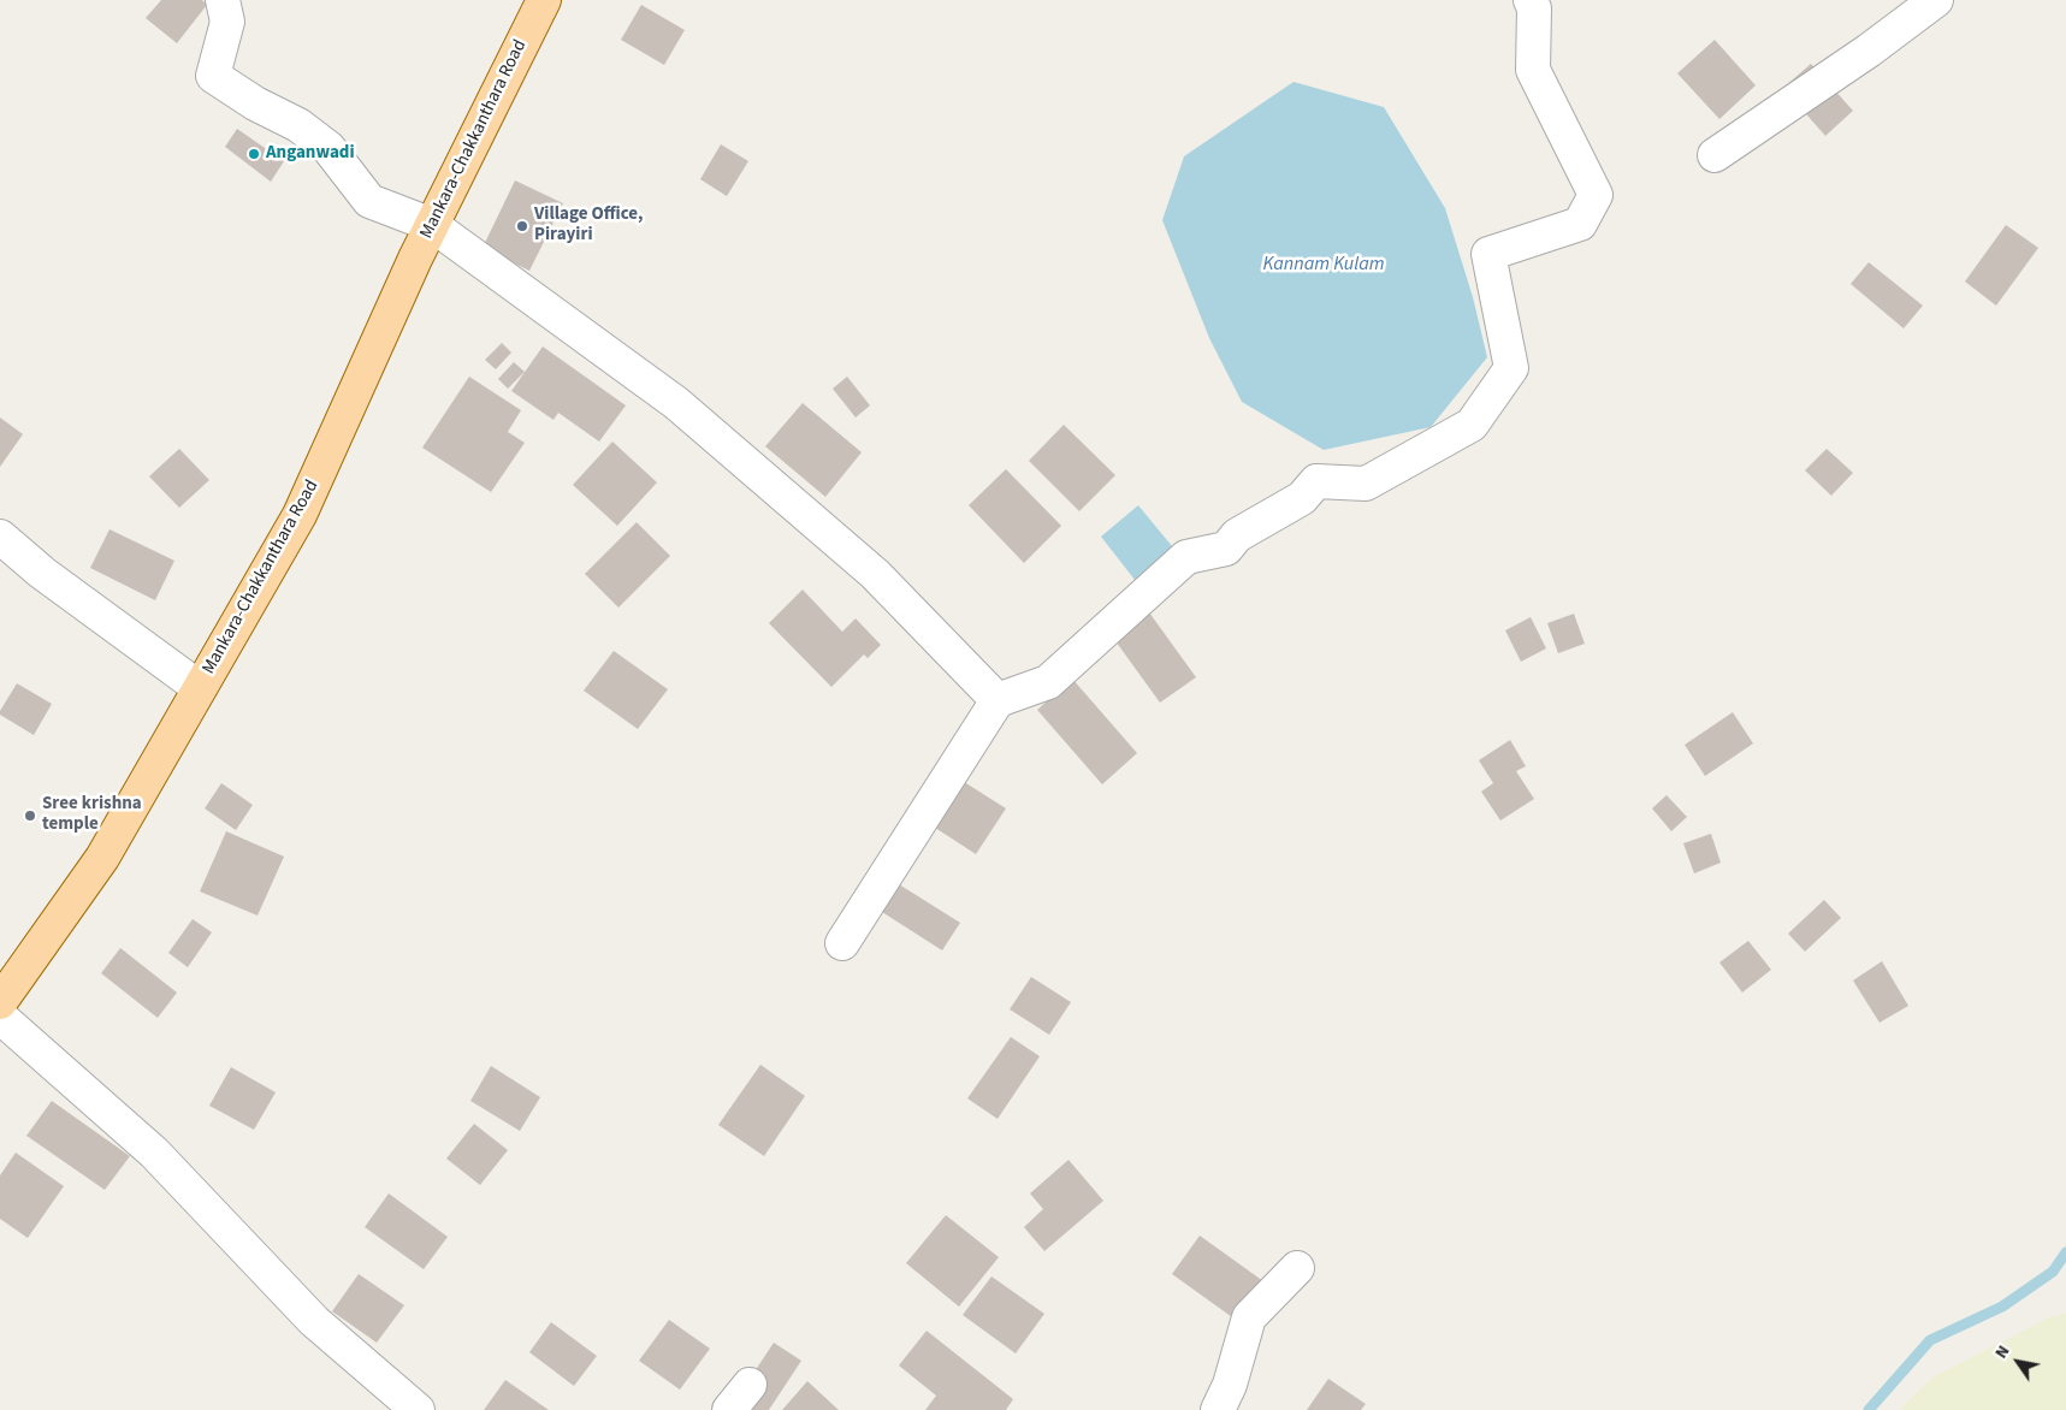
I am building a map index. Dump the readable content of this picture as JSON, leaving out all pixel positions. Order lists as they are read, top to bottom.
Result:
{
  "streets": {
    "main road": ["Mankara-Chakkanthara Road"]
  },
  "water": ["Kannam Kulam"],
  "places": ["Anganwadi", "Village Office, Pirayiri", "Sree krishna temple"],
  "north": "top left"
}
